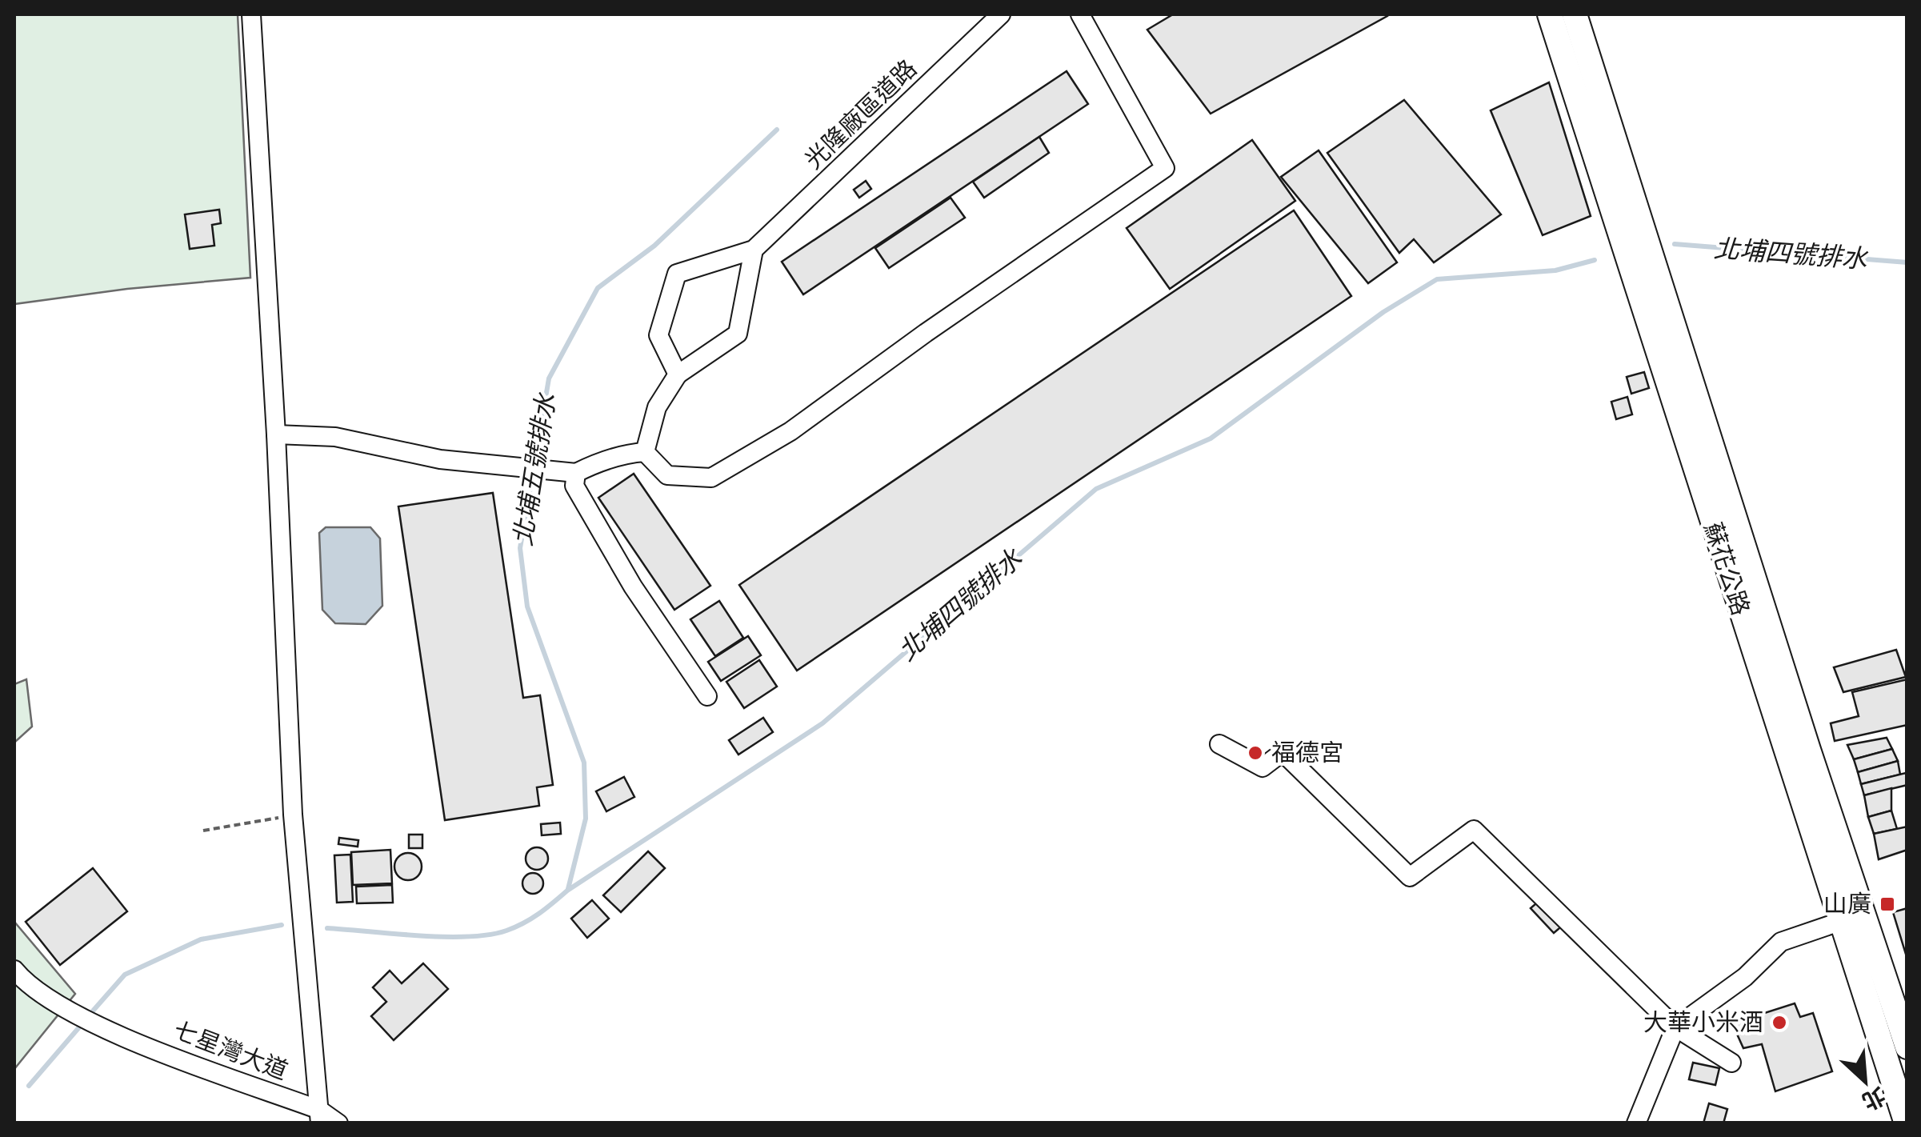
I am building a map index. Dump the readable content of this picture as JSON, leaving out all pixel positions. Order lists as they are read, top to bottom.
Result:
{
  "streets": {
    "main road": ["蘇花公路"],
    "street": ["光隆廠區道路", "七星灣大道"]
  },
  "water": ["北埔四號排水", "北埔五號排水"],
  "places": {
    "other": ["福德宮", "大華小米酒"],
    "transit": ["山廣"]
  },
  "north": "bottom right"
}
